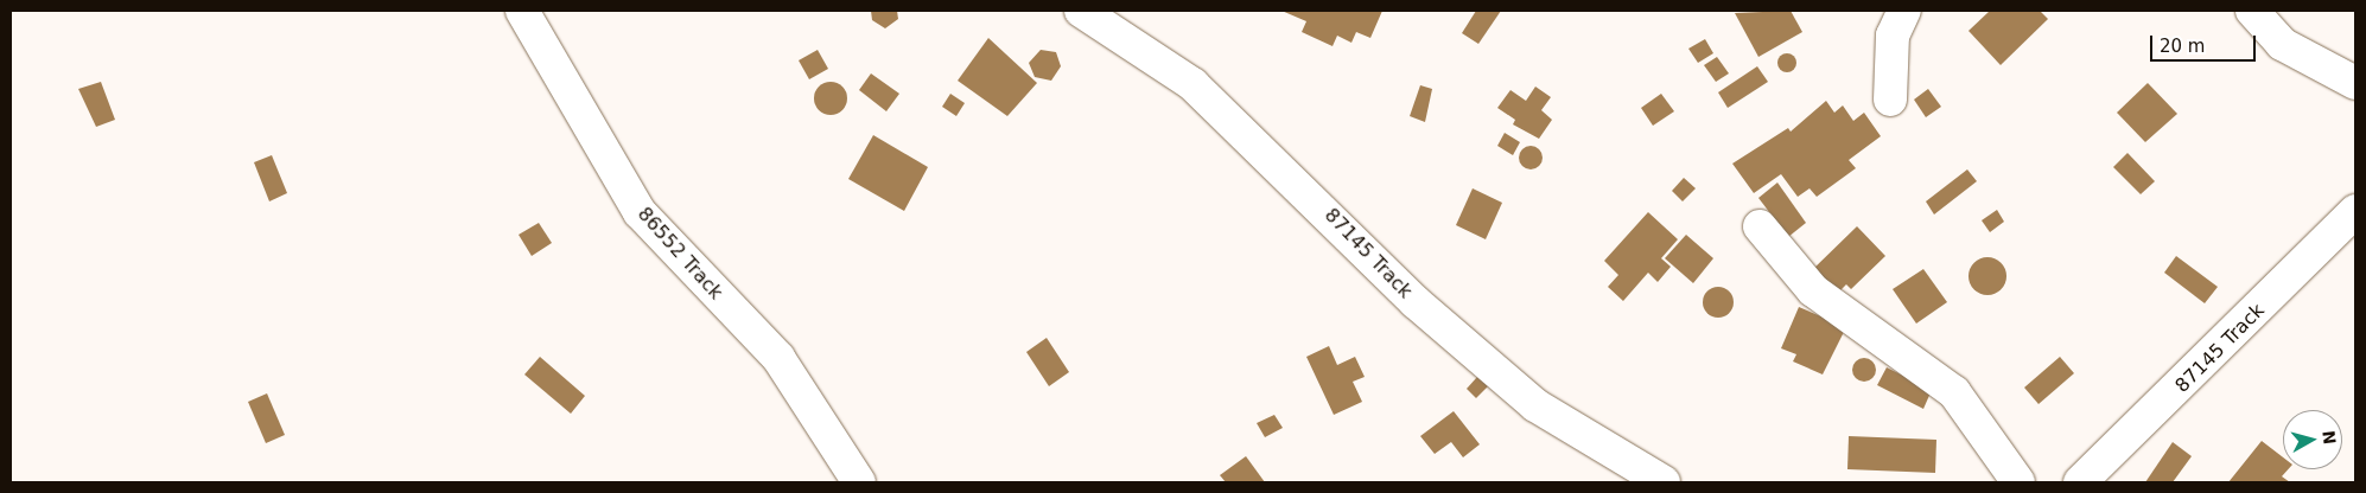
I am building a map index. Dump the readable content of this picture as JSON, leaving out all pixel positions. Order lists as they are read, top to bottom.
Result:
{
  "streets": {
    "street": ["86552 Track", "87145 Track"]
  },
  "scale_bar": "20 m",
  "north": "right"
}
